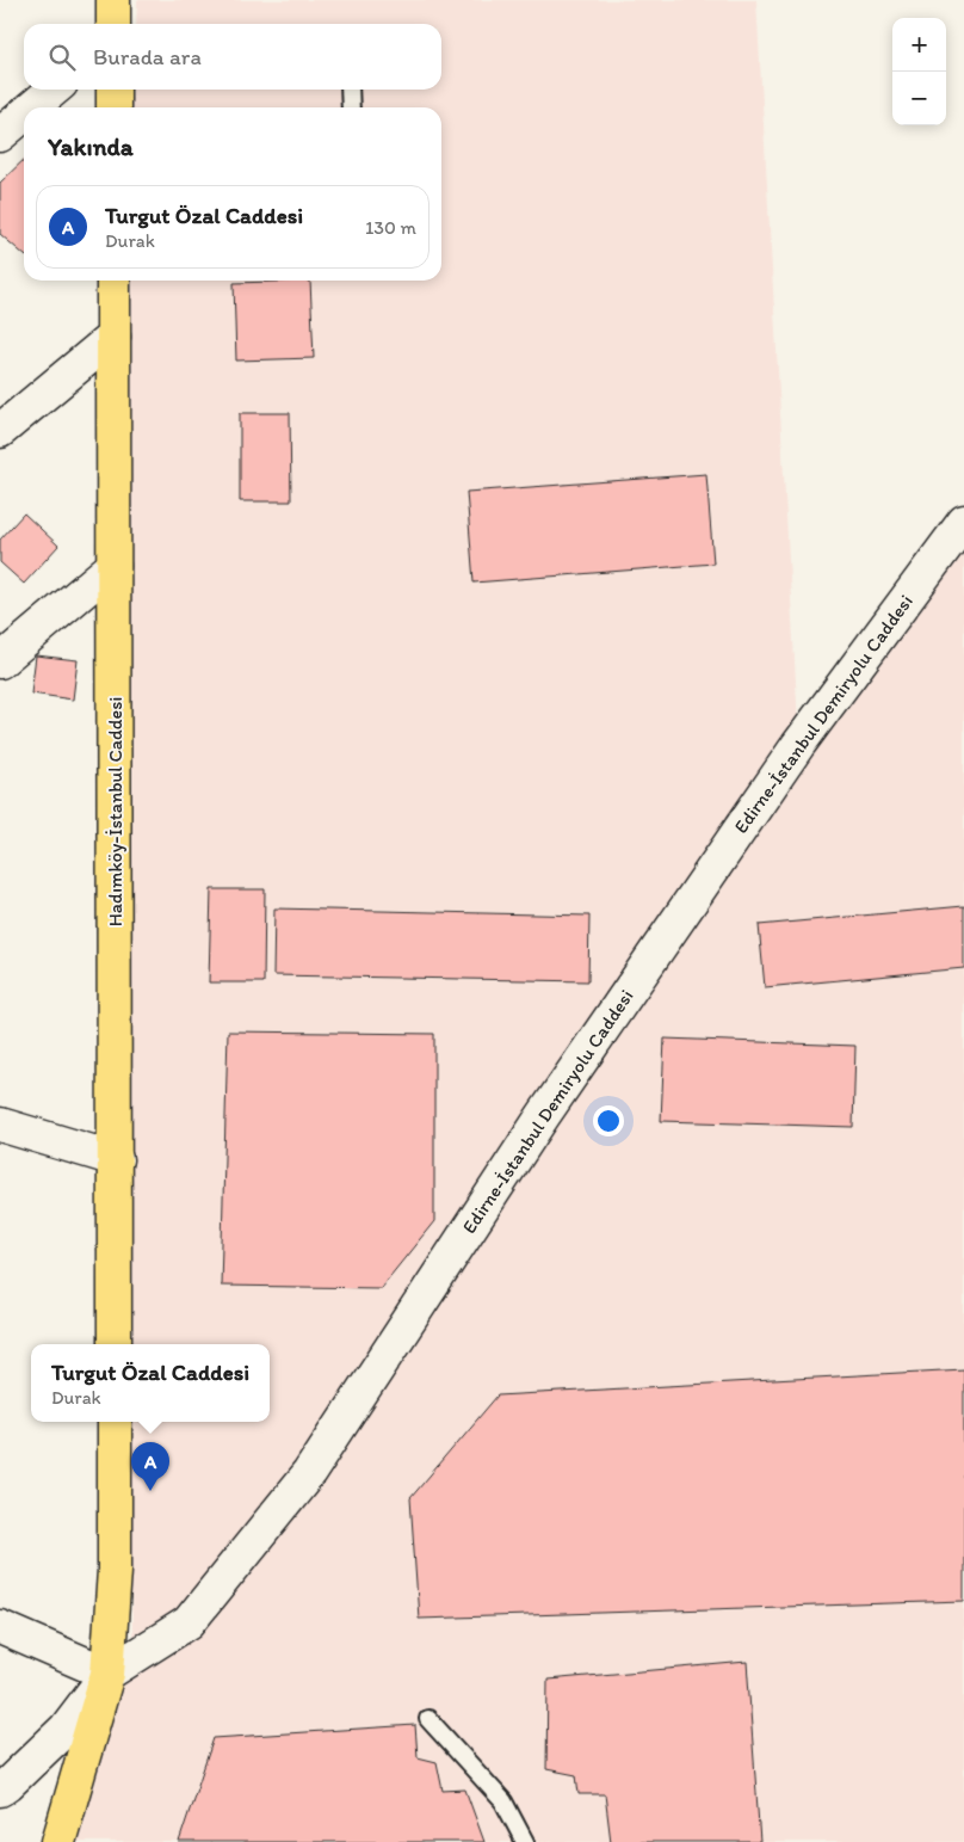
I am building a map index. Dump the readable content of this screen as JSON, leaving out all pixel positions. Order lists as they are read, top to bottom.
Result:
{
  "streets": {
    "main road": ["Hadımköy-İstanbul Caddesi"],
    "street": ["Edirne-İstanbul Demiryolu Caddesi"]
  },
  "page": {
    "map_buttons": ["+", "−"],
    "search": "Burada ara",
    "heading": "Yakında",
    "list": [
      {
        "mark": "A",
        "name": "Turgut Özal Caddesi",
        "note": "Durak",
        "value": "130 m"
      }
    ],
    "popup": ["Turgut Özal Caddesi", "Durak"],
    "pins": "A"
  }
}
